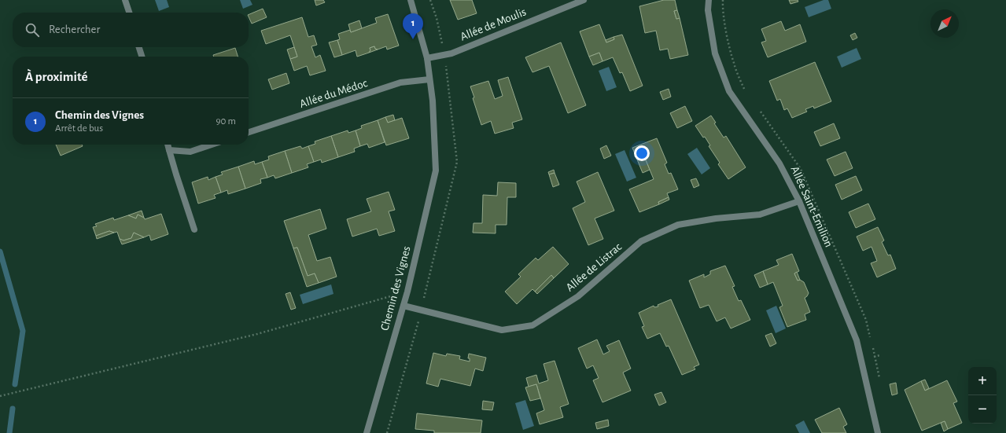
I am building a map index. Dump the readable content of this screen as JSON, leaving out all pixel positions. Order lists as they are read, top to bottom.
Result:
{
  "streets": {
    "street": [
      "Allée de Moulis",
      "Allée du Médoc",
      "Allée Saint-Emilion",
      "Allée de Listrac",
      "Chemin des Vignes"
    ]
  },
  "crossings": [
    ["Allée de Moulis", "Chemin des Vignes"],
    ["Allée du Médoc", "Chemin des Vignes"],
    ["Allée Saint-Emilion", "Allée de Listrac"],
    ["Allée de Listrac", "Chemin des Vignes"]
  ],
  "north": "top right",
  "page": {
    "search": "Rechercher",
    "pins": "1",
    "heading": "À proximité",
    "list": [
      {
        "mark": "1",
        "name": "Chemin des Vignes",
        "note": "Arrêt de bus",
        "value": "90 m"
      }
    ],
    "map_buttons": ["+", "−"]
  }
}
